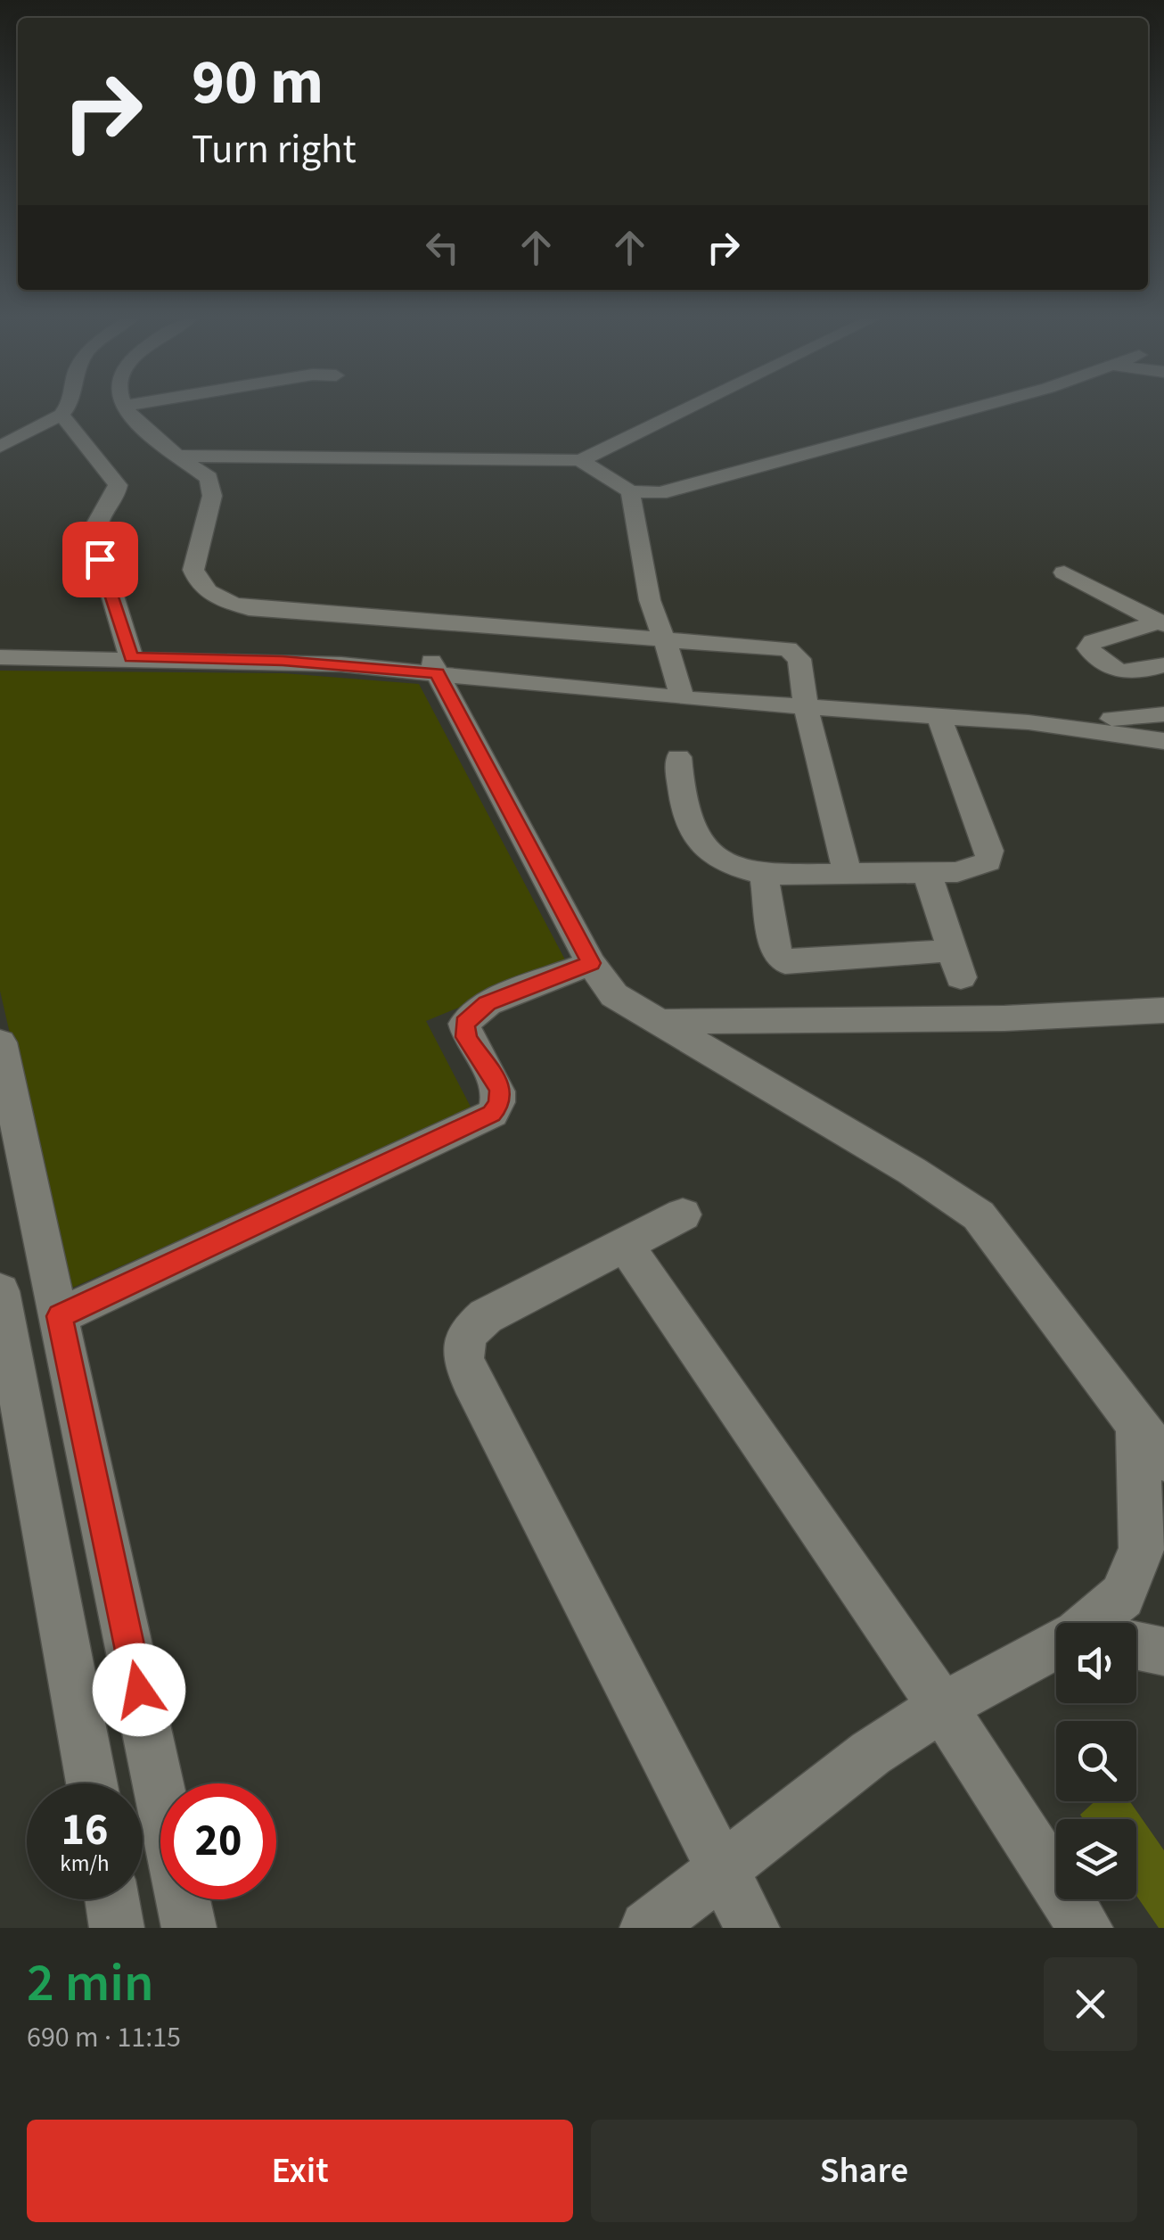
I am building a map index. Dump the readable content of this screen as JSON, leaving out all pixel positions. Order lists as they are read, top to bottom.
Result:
{
  "page": {
    "turn": ["90 m", "Turn right"],
    "speed": "16 km/h",
    "limit": "20",
    "heading": ["2 min", "690 m · 11:15"],
    "buttons": ["Exit", "Share"]
  }
}
